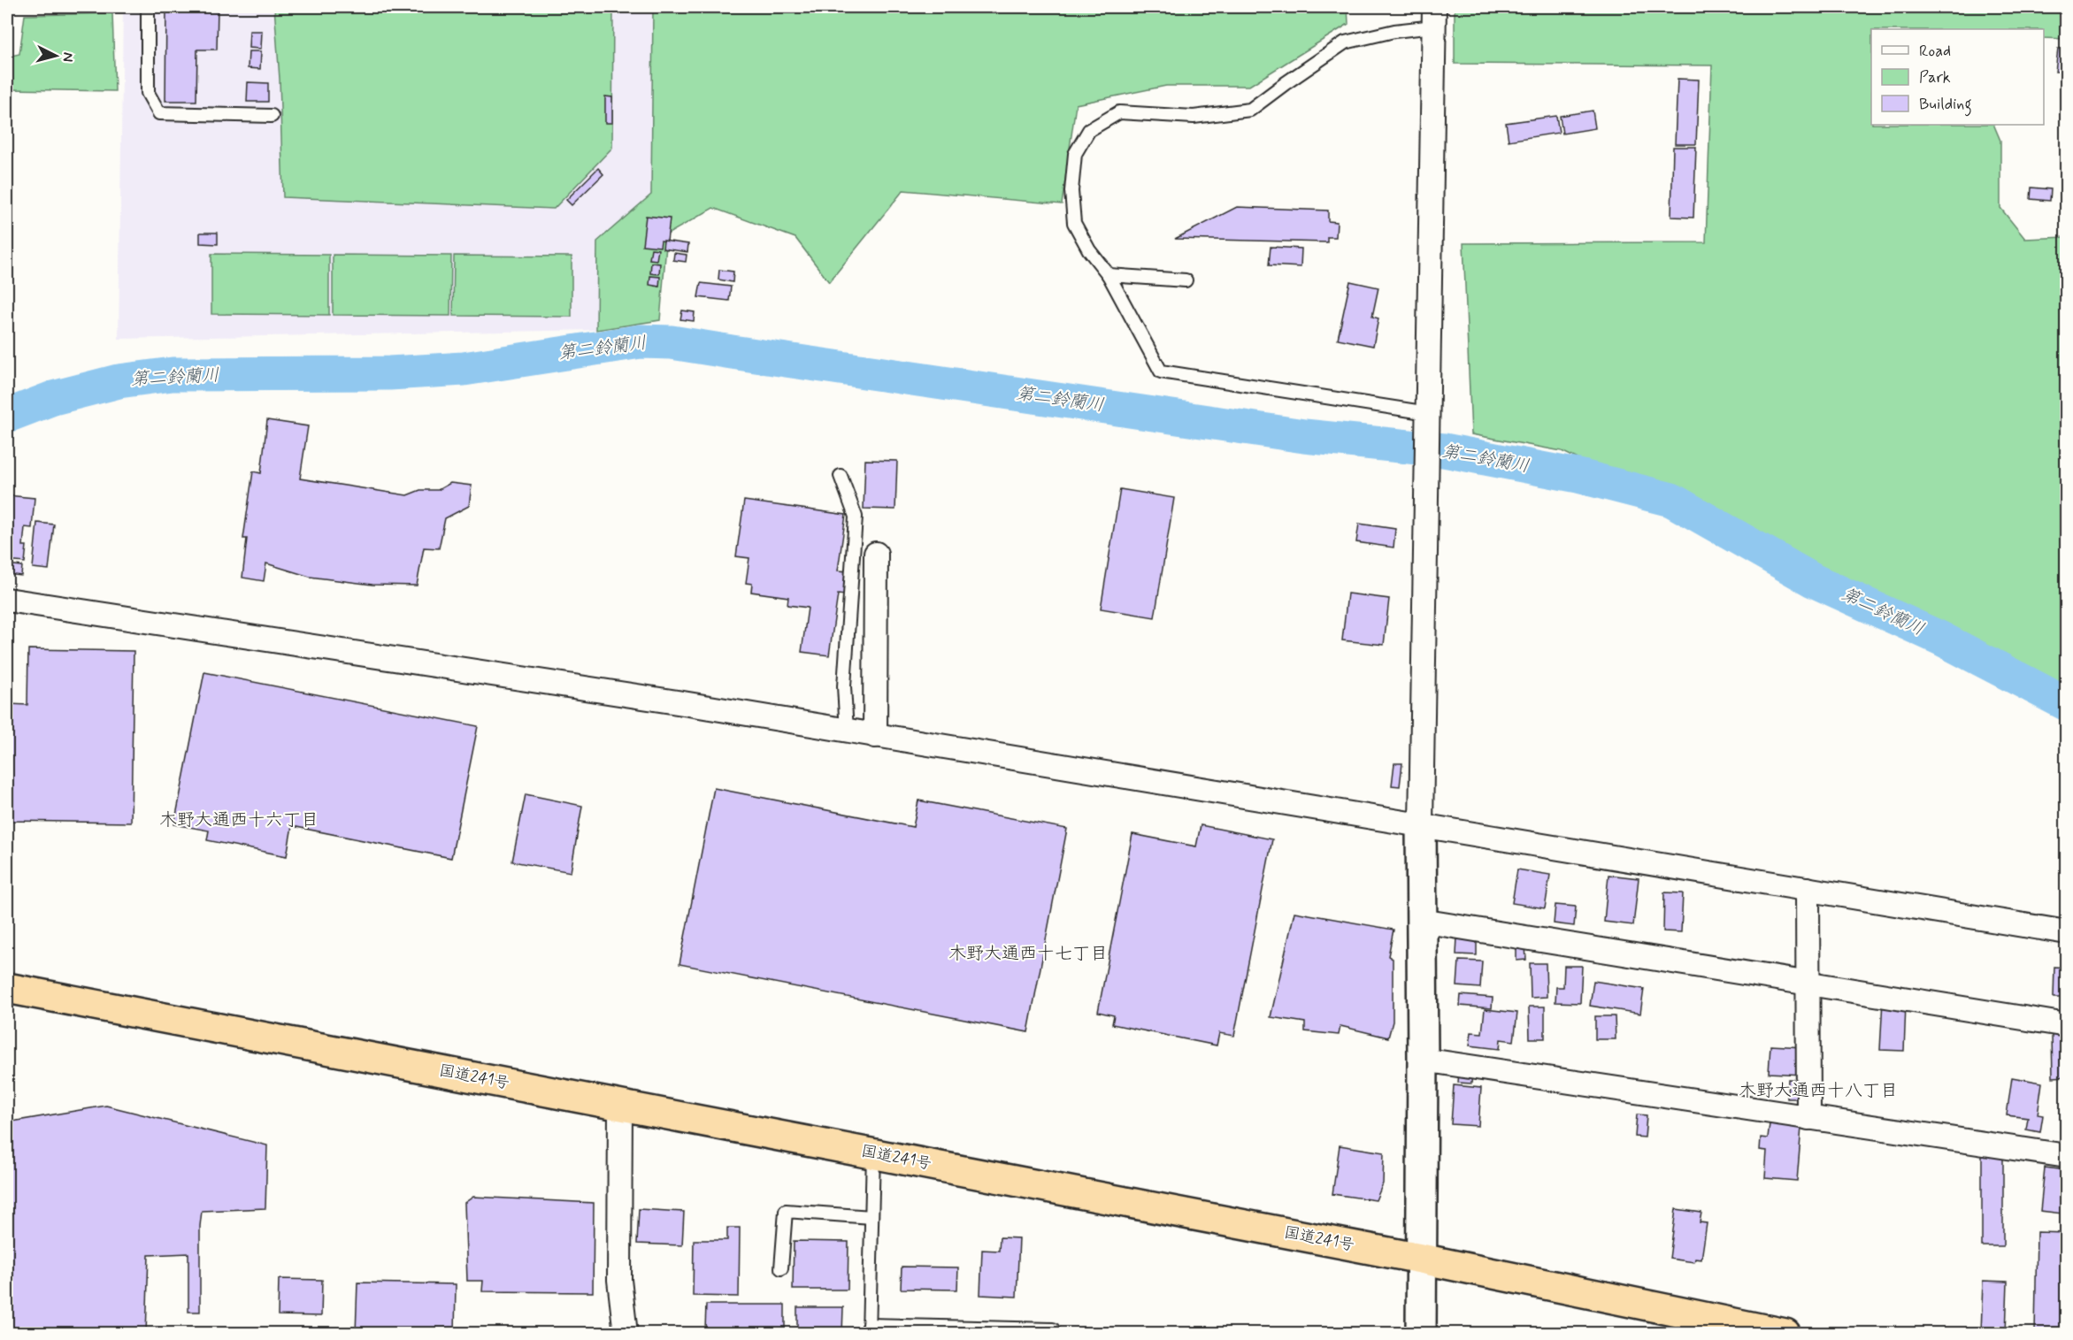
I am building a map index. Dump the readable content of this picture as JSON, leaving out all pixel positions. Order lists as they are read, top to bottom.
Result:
{
  "streets": {
    "highway": ["国道241号"]
  },
  "districts": ["木野大通西十六丁目", "木野大通西十七丁目", "木野大通西十八丁目"],
  "water": ["第二鈴蘭川"],
  "legend": ["Road", "Park", "Building"],
  "north": "right"
}
